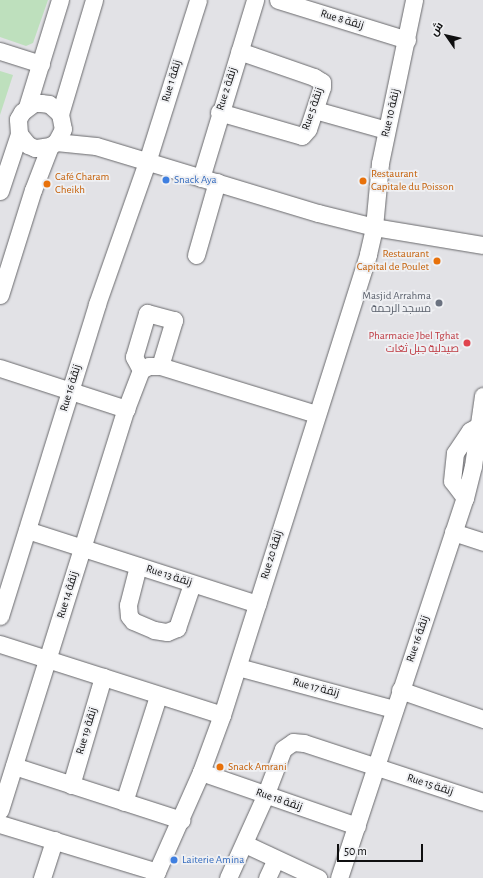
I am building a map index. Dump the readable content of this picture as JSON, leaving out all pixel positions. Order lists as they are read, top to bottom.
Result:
{
  "streets": {
    "street": [
      "Rue 8 زنقة",
      "Rue 1 زنقة",
      "Rue 2 زنقة",
      "Rue 5 زنقة",
      "Rue 10 زنقة",
      "Rue 16 زنقة",
      "Rue 20 زنقة",
      "Rue 13 زنقة",
      "Rue 14 زنقة",
      "Rue 17 زنقة",
      "Rue 19 زنقة",
      "Rue 15 زنقة",
      "Rue 18 زنقة"
    ]
  },
  "crossings": [
    ["Rue 8 زنقة", "Rue 10 زنقة"],
    ["Rue 1 زنقة", "Rue 16 زنقة"],
    ["Rue 2 زنقة", "Rue 5 زنقة"],
    ["Rue 10 زنقة", "Rue 20 زنقة"],
    ["Rue 16 زنقة", "Rue 13 زنقة"],
    ["Rue 16 زنقة", "Rue 17 زنقة"],
    ["Rue 16 زنقة", "Rue 15 زنقة"],
    ["Rue 16 زنقة", "Rue 18 زنقة"],
    ["Rue 20 زنقة", "Rue 13 زنقة"],
    ["Rue 20 زنقة", "Rue 17 زنقة"],
    ["Rue 20 زنقة", "Rue 18 زنقة"],
    ["Rue 13 زنقة", "Rue 14 زنقة"]
  ],
  "places": [
    "Snack Aya",
    "Restaurant Capitale du Poisson",
    "Café Charam Cheikh",
    "Restaurant Capital de Poulet",
    "Masjid Arrahma مسجد الرحمة",
    "Pharmacie Jbel Tghat صيدلية جبل ثغات",
    "Snack Amrani",
    "Laiterie Amina"
  ],
  "scale_bar": "50 m",
  "north": "top left"
}
